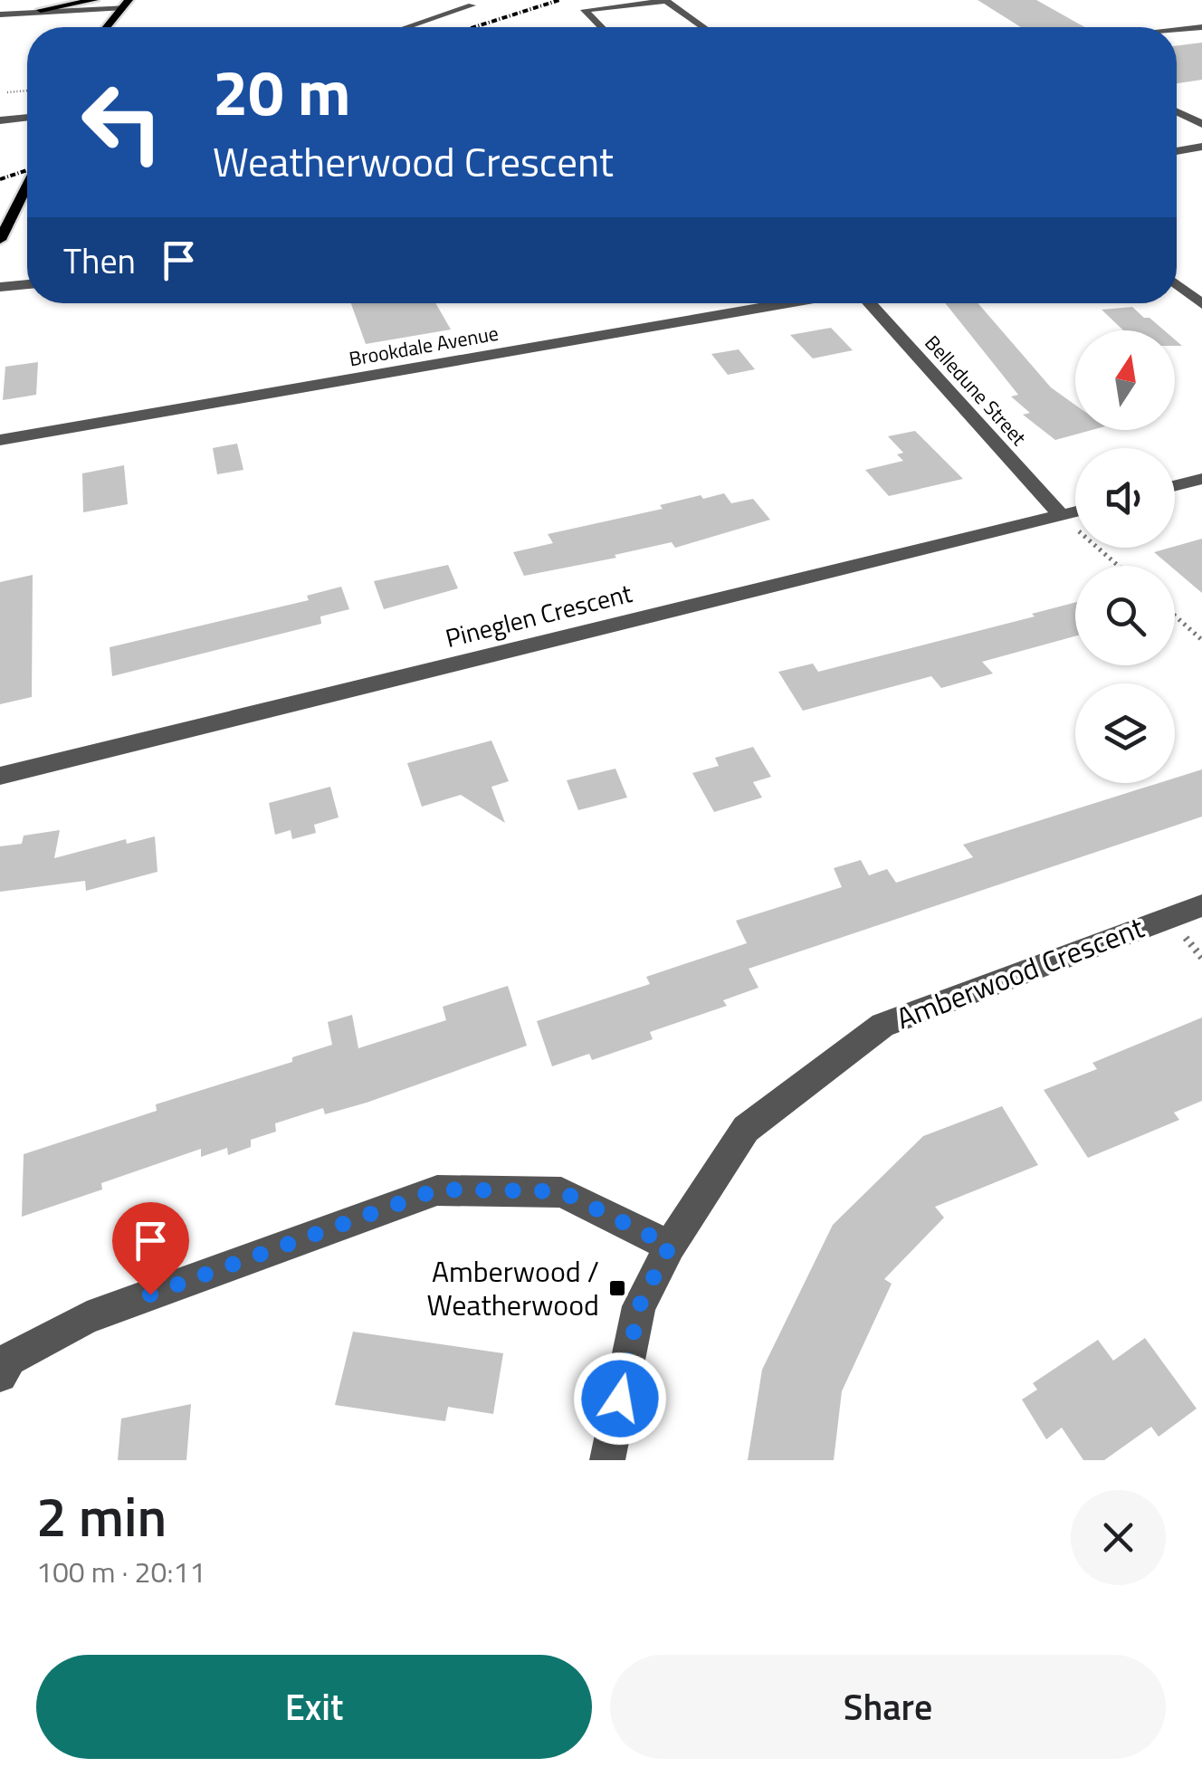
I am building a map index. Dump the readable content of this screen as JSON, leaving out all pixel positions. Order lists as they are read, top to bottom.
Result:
{
  "streets": {
    "street": [
      "Brookdale Avenue",
      "Belledune Street",
      "Pineglen Crescent",
      "Amberwood Crescent"
    ]
  },
  "crossings": [
    ["Belledune Street", "Pineglen Crescent"]
  ],
  "places": {
    "transit": ["Amberwood / Weatherwood"]
  },
  "north": "top",
  "page": {
    "turn": ["20 m", "Weatherwood Crescent"],
    "then": "Then",
    "heading": ["2 min", "100 m · 20:11"],
    "buttons": ["Exit", "Share"]
  }
}
